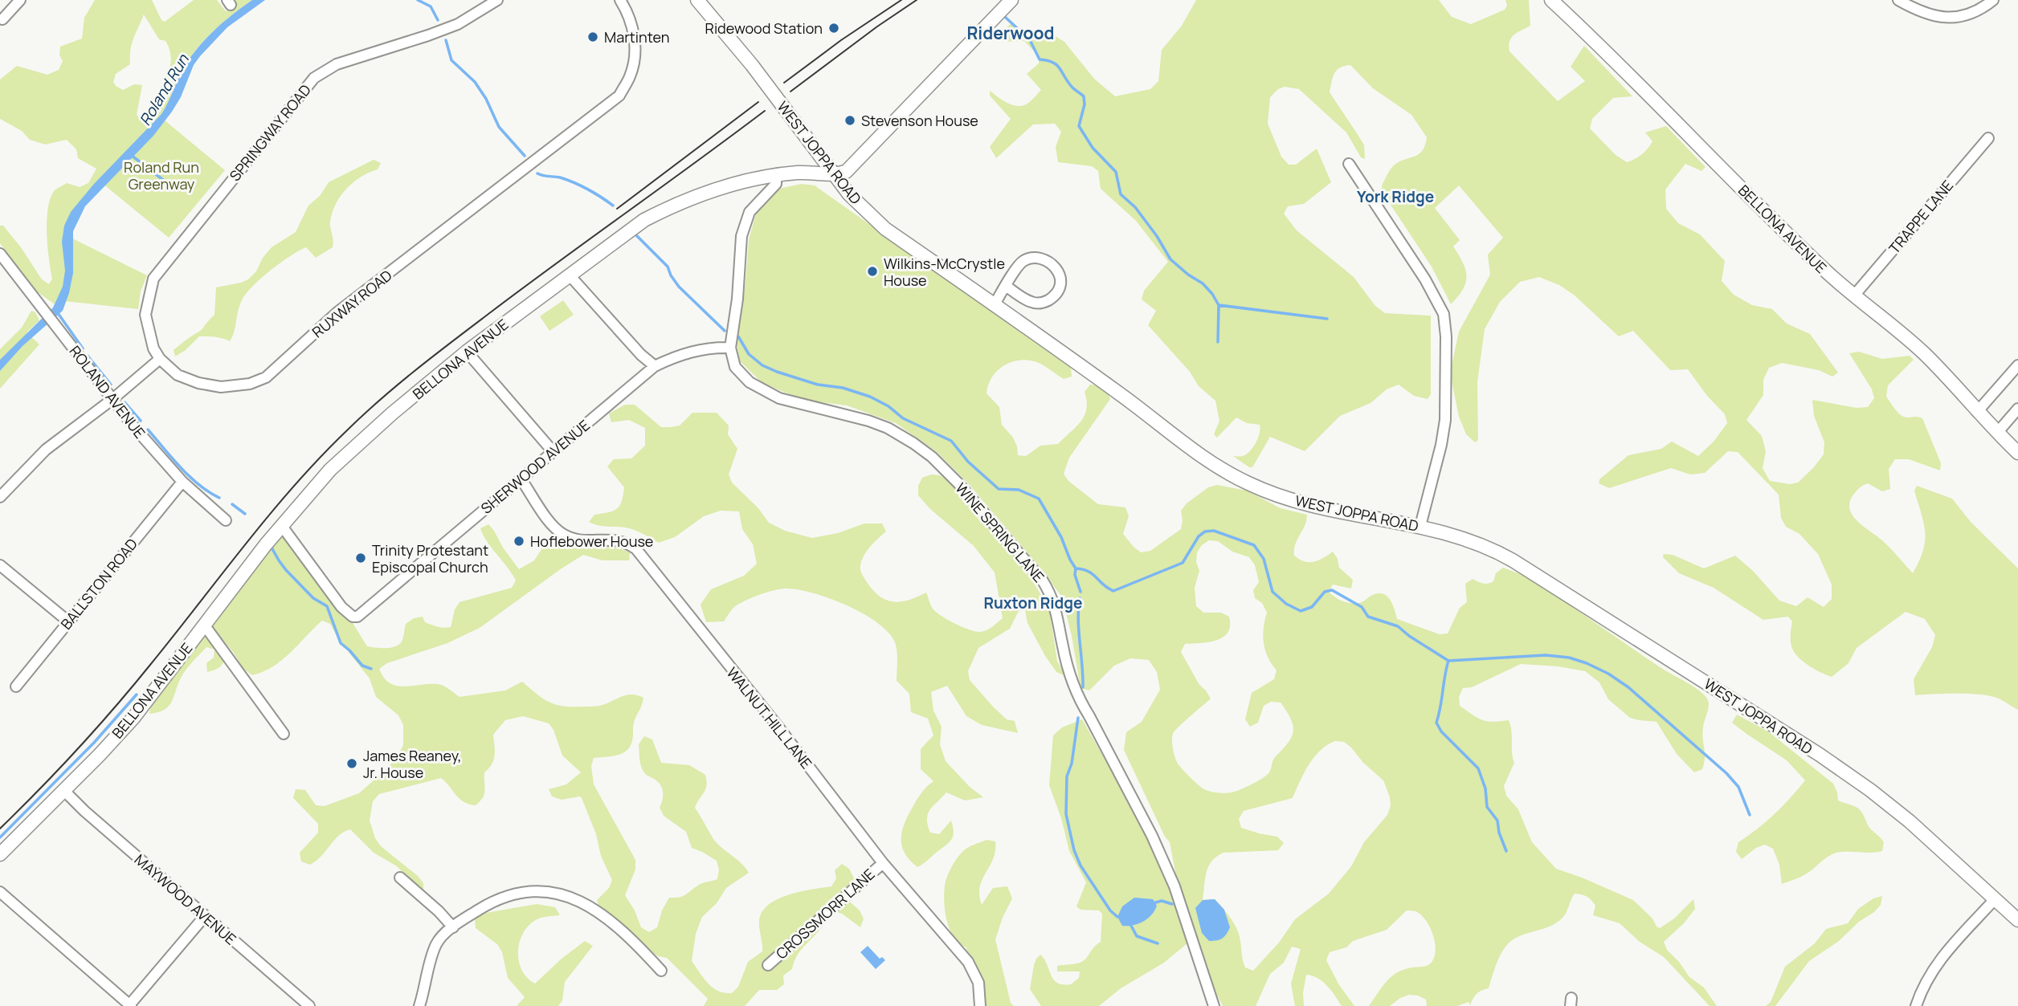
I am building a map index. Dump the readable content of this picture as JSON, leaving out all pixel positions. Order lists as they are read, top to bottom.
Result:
{
  "streets": {
    "street": [
      "SPRINGWAY ROAD",
      "WEST JOPPA ROAD",
      "TRAPPE LANE",
      "BELLONA AVENUE",
      "RUXWAY ROAD",
      "ROLAND AVENUE",
      "SHERWOOD AVENUE",
      "WINE SPRING LANE",
      "BALLSTON ROAD",
      "WALNUT HILL LANE",
      "MAYWOOD AVENUE",
      "CROSSMORR LANE"
    ]
  },
  "crossings": [
    ["SPRINGWAY ROAD", "RUXWAY ROAD"],
    ["WEST JOPPA ROAD", "BELLONA AVENUE"],
    ["TRAPPE LANE", "BELLONA AVENUE"],
    ["BELLONA AVENUE", "SHERWOOD AVENUE"],
    ["BELLONA AVENUE", "MAYWOOD AVENUE"],
    ["ROLAND AVENUE", "BALLSTON ROAD"],
    ["SHERWOOD AVENUE", "WINE SPRING LANE"],
    ["SHERWOOD AVENUE", "WALNUT HILL LANE"],
    ["WALNUT HILL LANE", "CROSSMORR LANE"]
  ],
  "districts": ["Riderwood", "York Ridge", "Ruxton Ridge"],
  "water": ["Roland Run"],
  "parks": ["Roland Run Greenway"],
  "places": [
    "Ridewood Station",
    "Martinten",
    "Stevenson House",
    "Wilkins-McCrystle House",
    "Hoflebower House",
    "Trinity Protestant Episcopal Church",
    "James Reaney, Jr. House"
  ]
}
